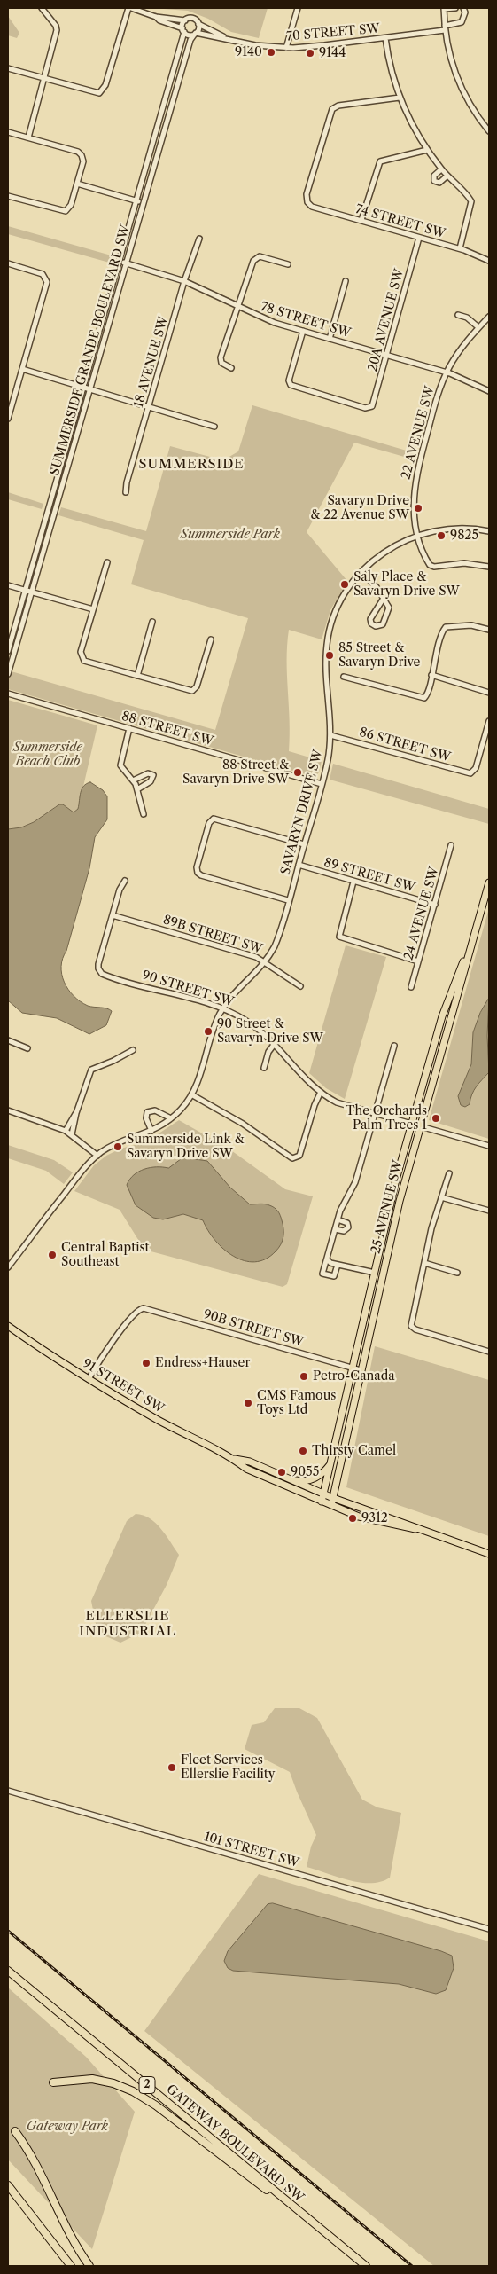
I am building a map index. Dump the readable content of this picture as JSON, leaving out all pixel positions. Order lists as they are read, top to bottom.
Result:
{
  "streets": {
    "highway": ["2", "GATEWAY BOULEVARD SW"],
    "main road": ["25 AVENUE SW", "91 STREET SW"],
    "street": [
      "70 STREET SW",
      "74 STREET SW",
      "78 STREET SW",
      "20A AVENUE SW",
      "SUMMERSIDE GRANDE BOULEVARD SW",
      "18 AVENUE SW",
      "22 AVENUE SW",
      "88 STREET SW",
      "86 STREET SW",
      "SAVARYN DRIVE SW",
      "89 STREET SW",
      "24 AVENUE SW",
      "89B STREET SW",
      "90 STREET SW",
      "90B STREET SW",
      "101 STREET SW"
    ]
  },
  "crossings": [
    ["70 STREET SW", "SUMMERSIDE GRANDE BOULEVARD SW"],
    ["74 STREET SW", "20A AVENUE SW"],
    ["78 STREET SW", "20A AVENUE SW"],
    ["78 STREET SW", "SUMMERSIDE GRANDE BOULEVARD SW"],
    ["78 STREET SW", "18 AVENUE SW"],
    ["78 STREET SW", "22 AVENUE SW"],
    ["22 AVENUE SW", "SAVARYN DRIVE SW"],
    ["88 STREET SW", "SAVARYN DRIVE SW"],
    ["86 STREET SW", "SAVARYN DRIVE SW"],
    ["SAVARYN DRIVE SW", "89 STREET SW"],
    ["SAVARYN DRIVE SW", "89B STREET SW"],
    ["SAVARYN DRIVE SW", "90 STREET SW"],
    ["89 STREET SW", "24 AVENUE SW"],
    ["89B STREET SW", "90 STREET SW"],
    ["90 STREET SW", "25 AVENUE SW"],
    ["25 AVENUE SW", "90B STREET SW"],
    ["25 AVENUE SW", "91 STREET SW"],
    ["90B STREET SW", "91 STREET SW"]
  ],
  "districts": ["SUMMERSIDE", "ELLERSLIE INDUSTRIAL"],
  "parks": ["Summerside Park", "Summerside Beach Club", "Gateway Park"],
  "places": [
    "9140",
    "9144",
    "Savaryn Drive & 22 Avenue SW",
    "9825",
    "Saly Place & Savaryn Drive SW",
    "85 Street & Savaryn Drive",
    "88 Street & Savaryn Drive SW",
    "90 Street & Savaryn Drive SW",
    "The Orchards Palm Trees 1",
    "Summerside Link & Savaryn Drive SW",
    "Central Baptist Southeast",
    "Endress+Hauser",
    "Petro-Canada",
    "CMS Famous Toys Ltd",
    "Thirsty Camel",
    "9055",
    "9312",
    "Fleet Services Ellerslie Facility"
  ]
}
